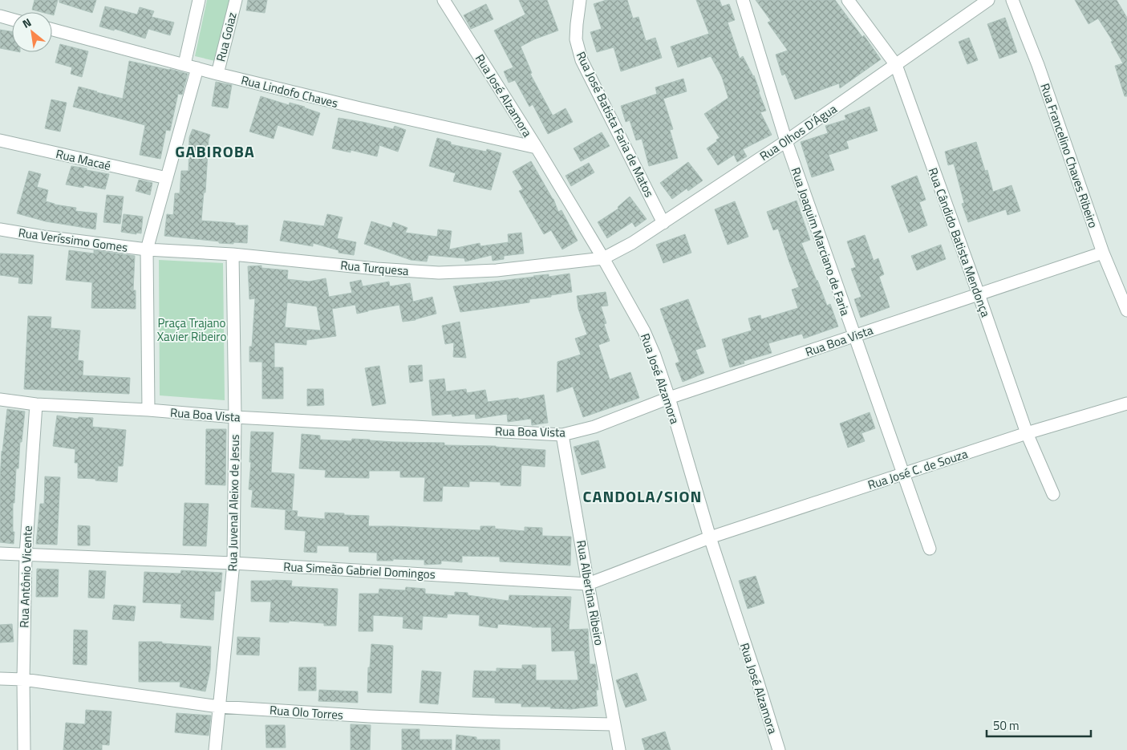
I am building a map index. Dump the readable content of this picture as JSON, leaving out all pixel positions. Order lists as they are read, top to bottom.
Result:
{
  "streets": {
    "street": [
      "Rua Goiaz",
      "Rua Lindofo Chaves",
      "Rua José Alzamora",
      "Rua José Batista Faria de Matos",
      "Rua Olhos D'Água",
      "Rua Francelino Chaves Ribeiro",
      "Rua Macaé",
      "Rua Veríssimo Gomes",
      "Rua Joaquim Marciano de Faria",
      "Rua Cândido Batista Mendonça",
      "Rua Turquesa",
      "Rua Boa Vista",
      "Rua José C. de Souza",
      "Rua Juvenal Aleixo de Jesus",
      "Rua Simeão Gabriel Domingos",
      "Rua Antônio Vicente",
      "Rua Albertina Ribeiro",
      "Rua Olo Torres"
    ]
  },
  "crossings": [
    ["Rua Goiaz", "Rua Lindofo Chaves"],
    ["Rua Lindofo Chaves", "Rua José Alzamora"],
    ["Rua José Alzamora", "Rua Olhos D'Água"],
    ["Rua José Alzamora", "Rua Turquesa"],
    ["Rua José Alzamora", "Rua Boa Vista"],
    ["Rua José Alzamora", "Rua José C. de Souza"],
    ["Rua José Alzamora", "Rua Simeão Gabriel Domingos"],
    ["Rua José Batista Faria de Matos", "Rua Olhos D'Água"],
    ["Rua Olhos D'Água", "Rua Joaquim Marciano de Faria"],
    ["Rua Olhos D'Água", "Rua Cândido Batista Mendonça"],
    ["Rua Olhos D'Água", "Rua Turquesa"],
    ["Rua Francelino Chaves Ribeiro", "Rua Boa Vista"],
    ["Rua Veríssimo Gomes", "Rua Turquesa"],
    ["Rua Joaquim Marciano de Faria", "Rua Boa Vista"],
    ["Rua Joaquim Marciano de Faria", "Rua José C. de Souza"],
    ["Rua Cândido Batista Mendonça", "Rua Boa Vista"],
    ["Rua Cândido Batista Mendonça", "Rua José C. de Souza"],
    ["Rua Turquesa", "Rua Juvenal Aleixo de Jesus"],
    ["Rua Boa Vista", "Rua Juvenal Aleixo de Jesus"],
    ["Rua Boa Vista", "Rua Antônio Vicente"],
    ["Rua Boa Vista", "Rua Albertina Ribeiro"],
    ["Rua José C. de Souza", "Rua Simeão Gabriel Domingos"],
    ["Rua Juvenal Aleixo de Jesus", "Rua Simeão Gabriel Domingos"],
    ["Rua Juvenal Aleixo de Jesus", "Rua Olo Torres"],
    ["Rua Simeão Gabriel Domingos", "Rua Antônio Vicente"],
    ["Rua Simeão Gabriel Domingos", "Rua Albertina Ribeiro"],
    ["Rua Antônio Vicente", "Rua Olo Torres"],
    ["Rua Albertina Ribeiro", "Rua Olo Torres"]
  ],
  "districts": ["GABIROBA", "CANDOLA/SION"],
  "parks": ["Praça Trajano Xavier Ribeiro"],
  "scale_bar": "50 m",
  "north": "top left"
}
